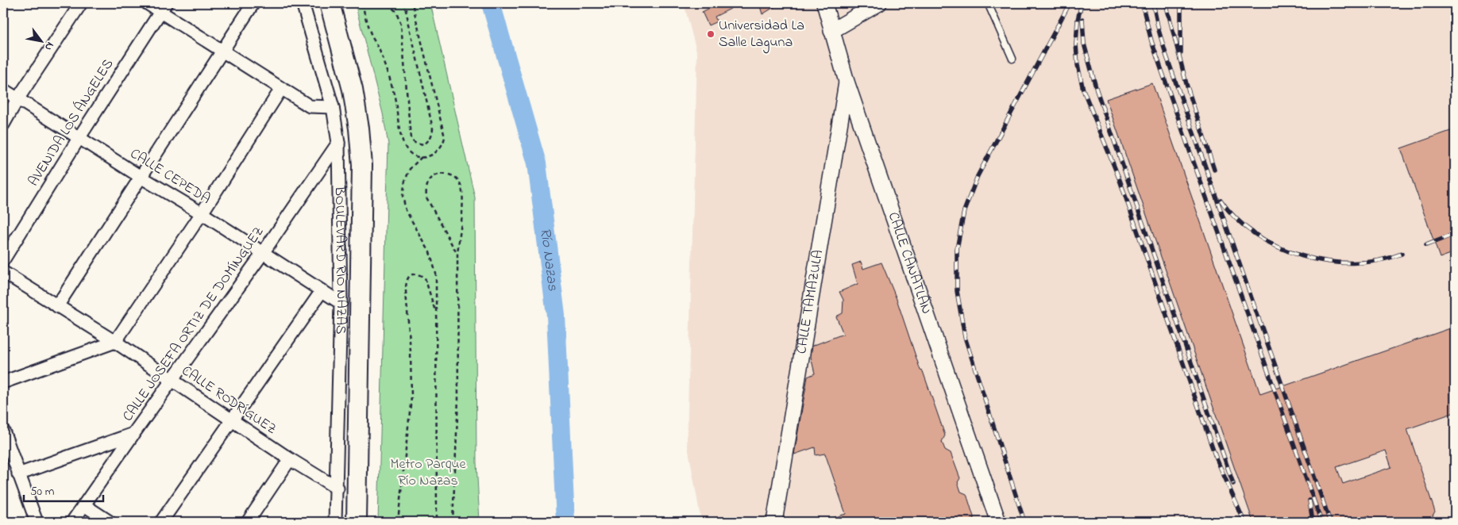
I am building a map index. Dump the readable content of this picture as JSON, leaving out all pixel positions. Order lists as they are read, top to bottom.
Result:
{
  "streets": {
    "main road": ["BOULEVARD RÍO NAZAS"],
    "street": [
      "AVENIDA LOS ÁNGELES",
      "CALLE CEPEDA",
      "CALLE CANATLÁN",
      "CALLE TAMAZULA",
      "CALLE JOSEFA ORTIZ DE DOMÍNGUEZ",
      "CALLE RODRÍGUEZ"
    ]
  },
  "crossings": [
    ["AVENIDA LOS ÁNGELES", "CALLE CEPEDA"],
    ["CALLE CEPEDA", "BOULEVARD RÍO NAZAS"],
    ["CALLE CEPEDA", "CALLE JOSEFA ORTIZ DE DOMÍNGUEZ"],
    ["BOULEVARD RÍO NAZAS", "CALLE JOSEFA ORTIZ DE DOMÍNGUEZ"],
    ["BOULEVARD RÍO NAZAS", "CALLE RODRÍGUEZ"],
    ["CALLE CANATLÁN", "CALLE TAMAZULA"],
    ["CALLE JOSEFA ORTIZ DE DOMÍNGUEZ", "CALLE RODRÍGUEZ"]
  ],
  "water": ["Río Nazas"],
  "parks": ["Metro Parque Río Nazas"],
  "places": ["Universidad La Salle Laguna"],
  "scale_bar": "50 m",
  "north": "bottom right"
}
